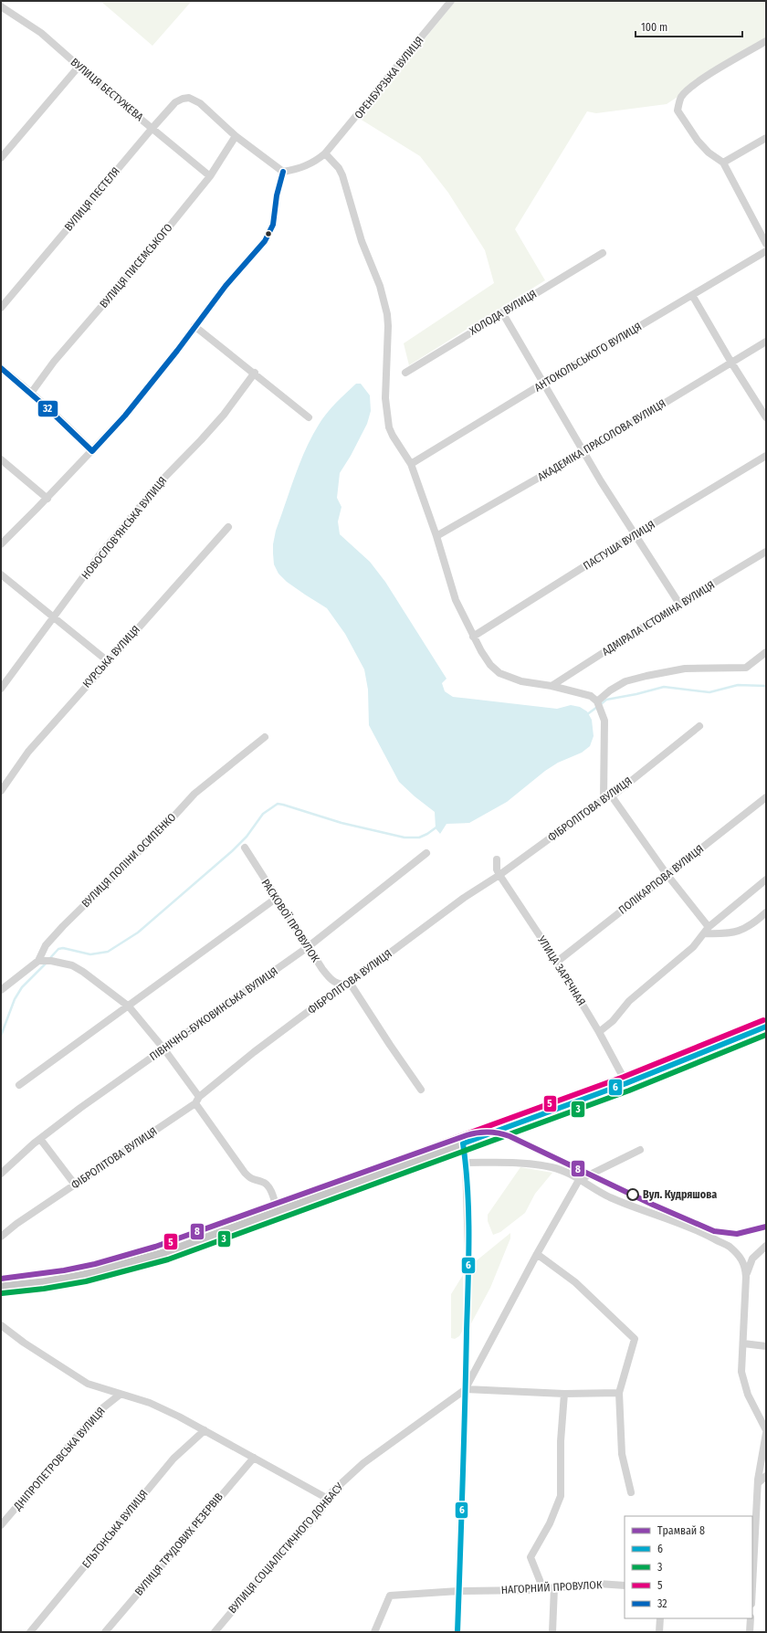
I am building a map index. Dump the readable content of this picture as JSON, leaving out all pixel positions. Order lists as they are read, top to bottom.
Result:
{
  "streets": {
    "street": [
      "ОРЕНБУРЗЬКА ВУЛИЦЯ",
      "ВУЛИЦЯ БЕСТУЖЕВА",
      "ВУЛИЦЯ ПЕСТЕЛЯ",
      "ВУЛИЦЯ ПИСЕМСЬКОГО",
      "ХОЛОДА ВУЛИЦЯ",
      "АНТОКОЛЬСЬКОГО ВУЛИЦЯ",
      "АКАДЕМІКА ПРАСОЛОВА ВУЛИЦЯ",
      "НОВОСЛОВ'ЯНСЬКА ВУЛИЦЯ",
      "ПАСТУША ВУЛИЦЯ",
      "АДМІРАЛА ІСТОМІНА ВУЛИЦЯ",
      "КУРСЬКА ВУЛИЦЯ",
      "ФІБРОЛІТОВА ВУЛИЦЯ",
      "ВУЛИЦЯ ПОЛІНИ ОСИПЕНКО",
      "ПОЛІКАРПОВА ВУЛИЦЯ",
      "РАСКОВОЇ ПРОВУЛОК",
      "УЛИЦА ЗАРЕЧНАЯ",
      "ПІВНІЧНО-БУКОВИНСЬКА ВУЛИЦЯ",
      "ДНІПРОПЕТРОВСЬКА ВУЛИЦЯ",
      "ЕЛЬТОНСЬКА ВУЛИЦЯ",
      "ВУЛИЦЯ ТРУДОВИХ РЕЗЕРВІВ",
      "ВУЛИЦЯ СОЦІАЛІСТИЧНОГО ДОНБАСУ",
      "НАГОРНИЙ ПРОВУЛОК"
    ]
  },
  "crossings": [
    ["ВУЛИЦЯ БЕСТУЖЕВА", "ВУЛИЦЯ ПЕСТЕЛЯ"],
    ["ВУЛИЦЯ БЕСТУЖЕВА", "ВУЛИЦЯ ПИСЕМСЬКОГО"],
    ["ВУЛИЦЯ ПЕСТЕЛЯ", "ВУЛИЦЯ ПИСЕМСЬКОГО"],
    ["ФІБРОЛІТОВА ВУЛИЦЯ", "РАСКОВОЇ ПРОВУЛОК"],
    ["ФІБРОЛІТОВА ВУЛИЦЯ", "УЛИЦА ЗАРЕЧНАЯ"],
    ["ПОЛІКАРПОВА ВУЛИЦЯ", "УЛИЦА ЗАРЕЧНАЯ"],
    ["РАСКОВОЇ ПРОВУЛОК", "ПІВНІЧНО-БУКОВИНСЬКА ВУЛИЦЯ"]
  ],
  "places": ["Вул. Кудряшова"],
  "lines": [
    "transit line 32",
    "transit line 5",
    "transit line 6",
    "transit line 3",
    "tram line 8"
  ],
  "legend": [
    "Трамвай 8",
    "6",
    "3",
    "5",
    "32"
  ],
  "scale_bar": "100 m"
}
